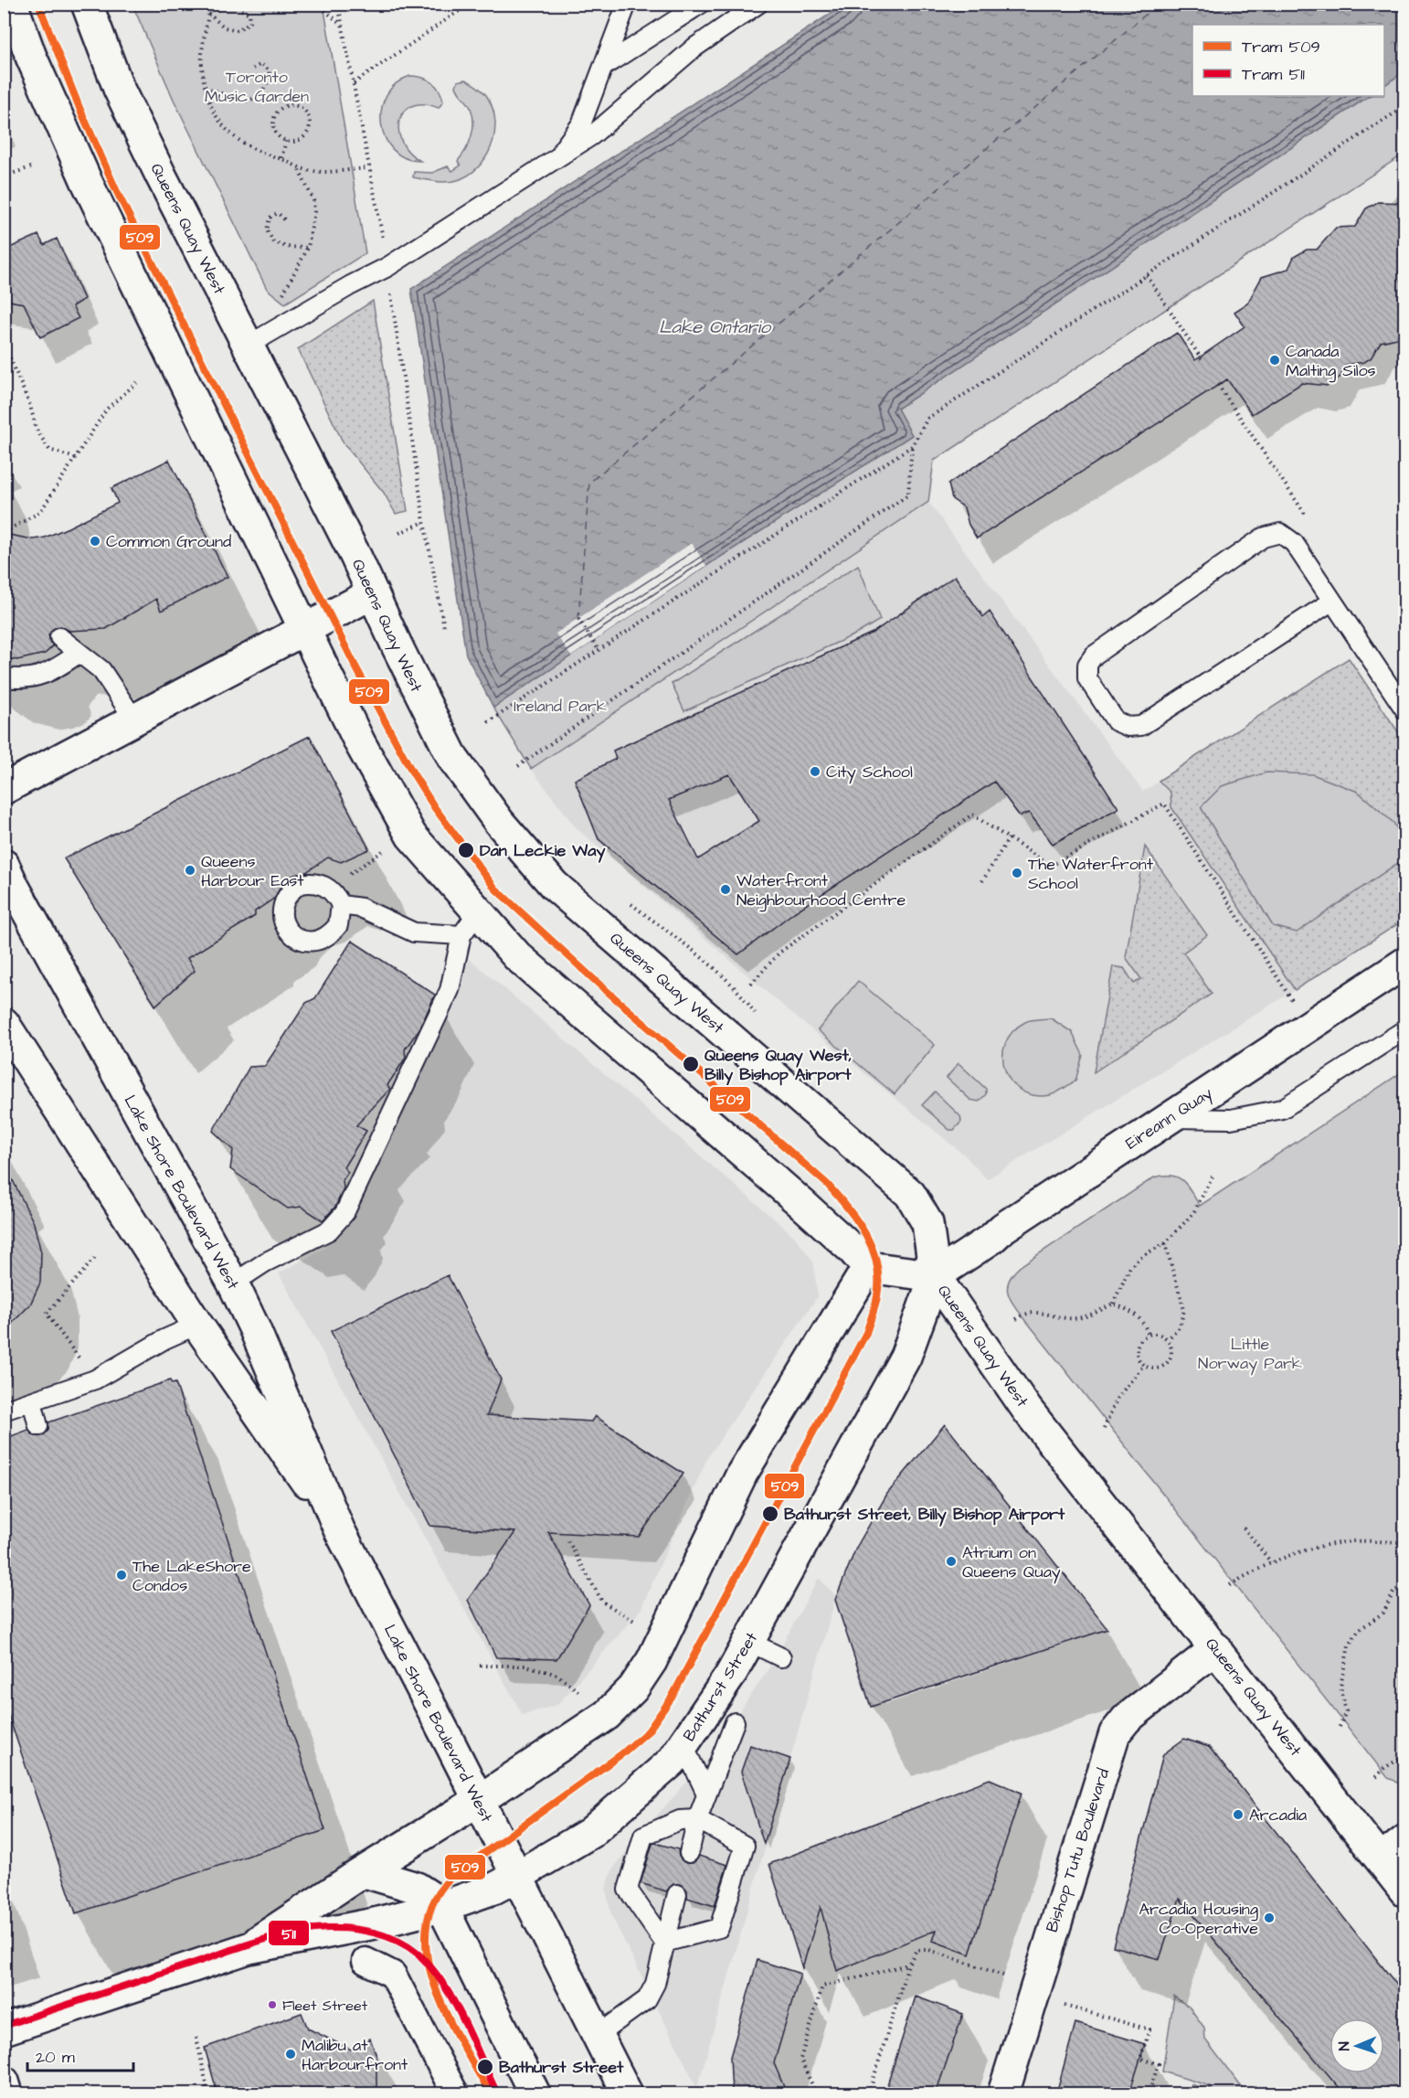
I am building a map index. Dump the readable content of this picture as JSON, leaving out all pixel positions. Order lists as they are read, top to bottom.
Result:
{
  "streets": {
    "main road": [
      "Queens Quay West",
      "Eireann Quay",
      "Lake Shore Boulevard West",
      "Bathurst Street",
      "Bishop Tutu Boulevard"
    ]
  },
  "crossings": [
    ["Queens Quay West", "Eireann Quay"],
    ["Queens Quay West", "Bathurst Street"],
    ["Queens Quay West", "Bishop Tutu Boulevard"],
    ["Eireann Quay", "Bathurst Street"],
    ["Lake Shore Boulevard West", "Bathurst Street"]
  ],
  "water": ["Lake Ontario"],
  "parks": ["Toronto Music Garden", "Ireland Park", "Little Norway Park"],
  "places": [
    "Canada Malting Silos",
    "Common Ground",
    "City School",
    "Dan Leckie Way",
    "Queens Harbour East",
    "The Waterfront School",
    "Waterfront Neighbourhood Centre",
    "Queens Quay West, Billy Bishop Airport",
    "Bathurst Street, Billy Bishop Airport",
    "Atrium on Queens Quay",
    "The LakeShore Condos",
    "Arcadia",
    "Arcadia Housing Co-Operative",
    "Fleet Street",
    "Malibu at Harbourfront",
    "Bathurst Street"
  ],
  "lines": ["tram line 509", "tram line 511"],
  "legend": ["Tram 509", "Tram 511"],
  "scale_bar": "20 m",
  "north": "left"
}
